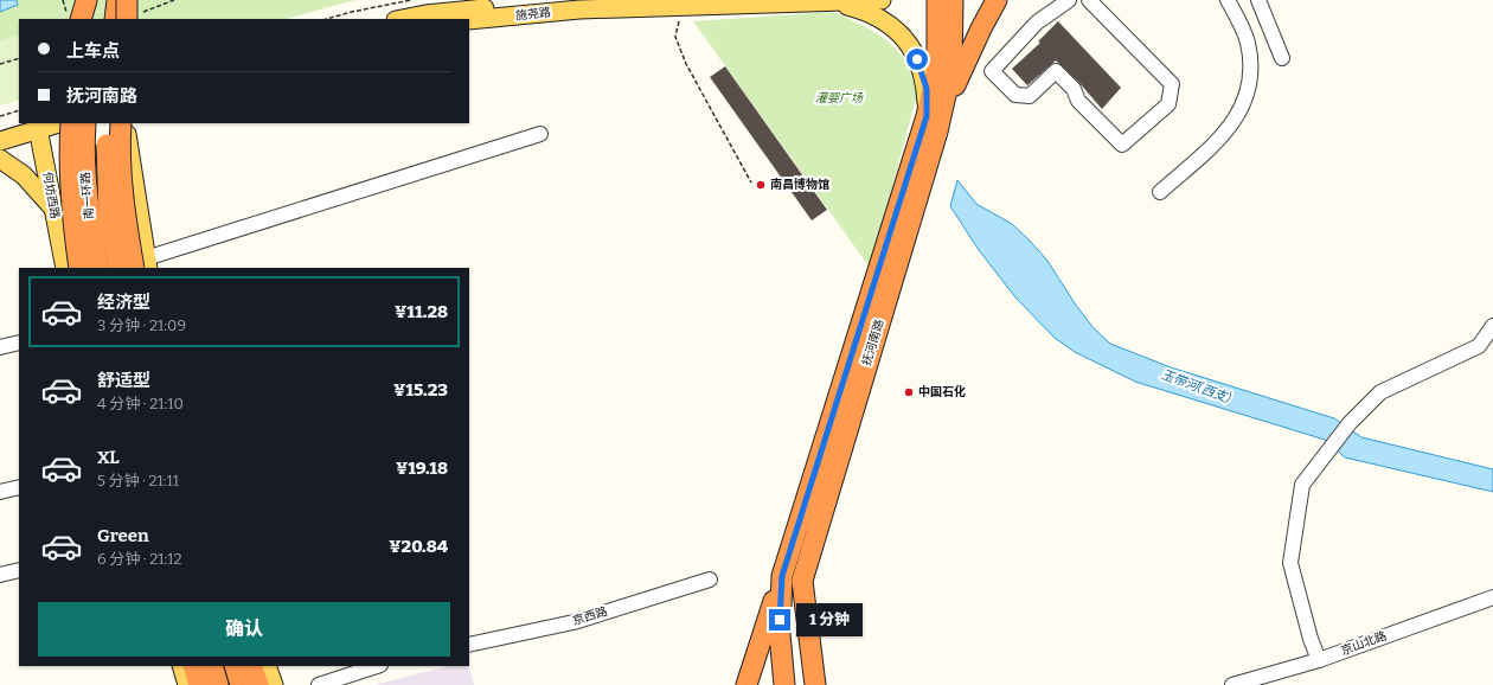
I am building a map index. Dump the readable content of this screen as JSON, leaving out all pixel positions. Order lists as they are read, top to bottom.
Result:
{
  "streets": {
    "highway": ["南一环路", "抚河南路"],
    "main road": ["施尧路", "何坊西路"],
    "street": ["京西路", "京山北路"]
  },
  "water": ["玉带河(西支)"],
  "parks": ["灌婴广场"],
  "places": ["南昌博物馆", "中国石化"],
  "page": {
    "banner": ["上车点", "抚河南路"],
    "list": [
      {
        "name": "经济型",
        "note": "3 分钟 · 21:09",
        "value": "¥11.28"
      },
      {
        "name": "舒适型",
        "note": "4 分钟 · 21:10",
        "value": "¥15.23"
      },
      {
        "name": "XL",
        "note": "5 分钟 · 21:11",
        "value": "¥19.18"
      },
      {
        "name": "Green",
        "note": "6 分钟 · 21:12",
        "value": "¥20.84"
      }
    ],
    "buttons": "确认",
    "bubble": "1 分钟"
  }
}
